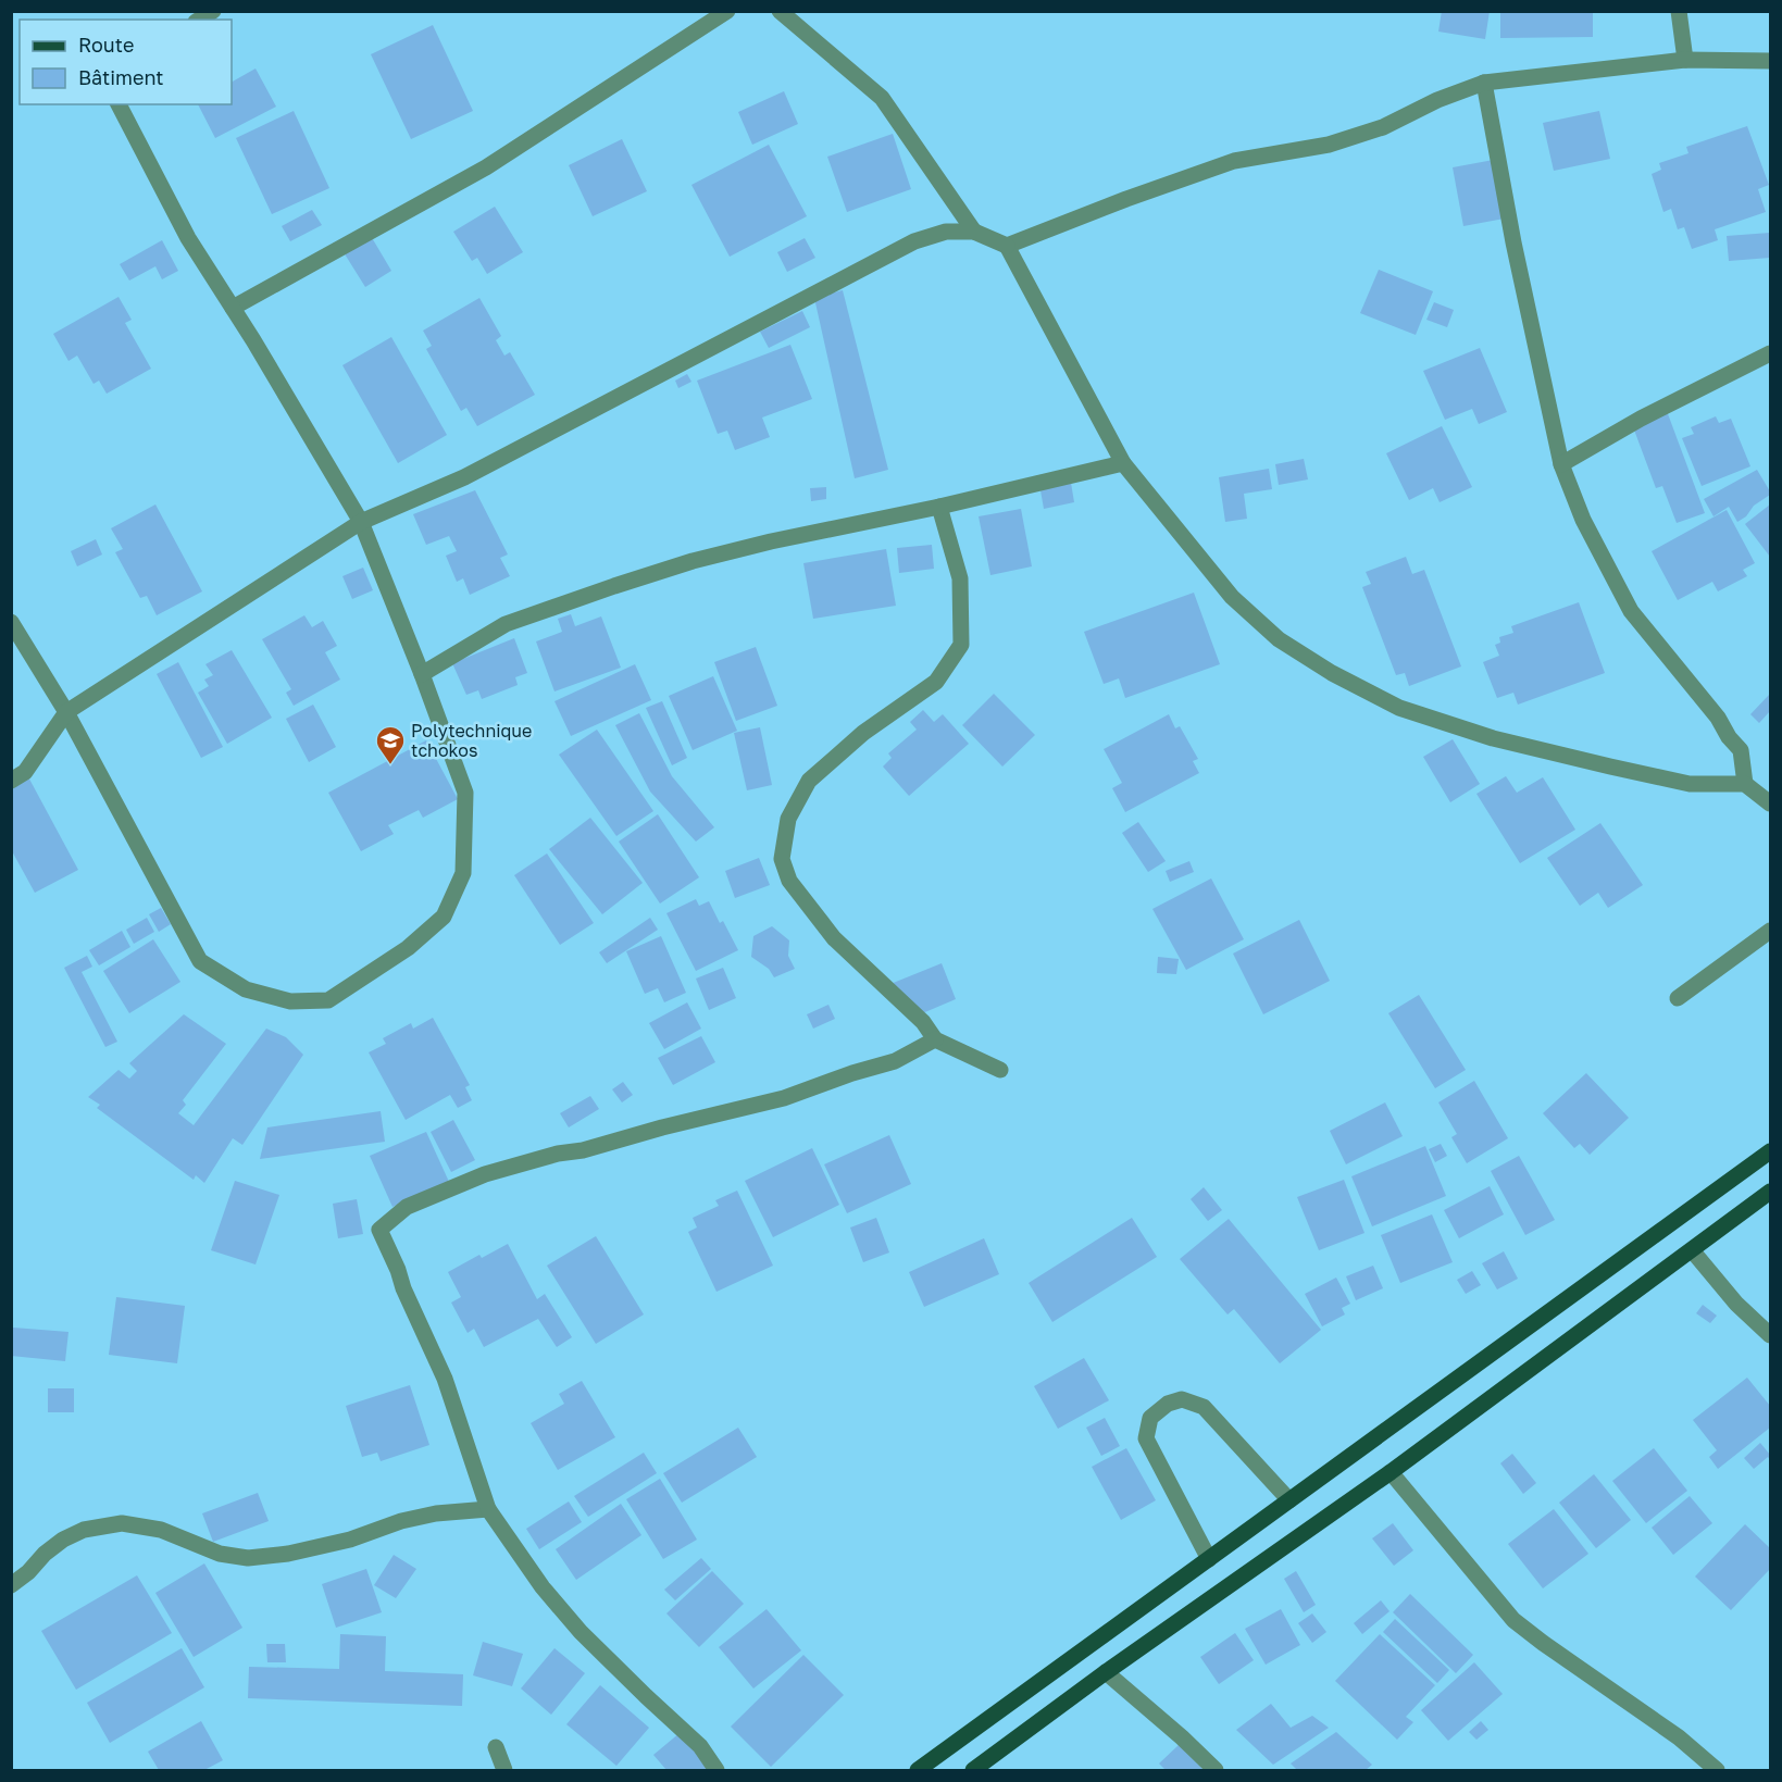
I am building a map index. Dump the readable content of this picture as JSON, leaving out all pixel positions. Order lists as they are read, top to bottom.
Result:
{
  "places": {
    "school or university": ["Polytechnique tchokos"]
  },
  "legend": ["Route", "Bâtiment"]
}
